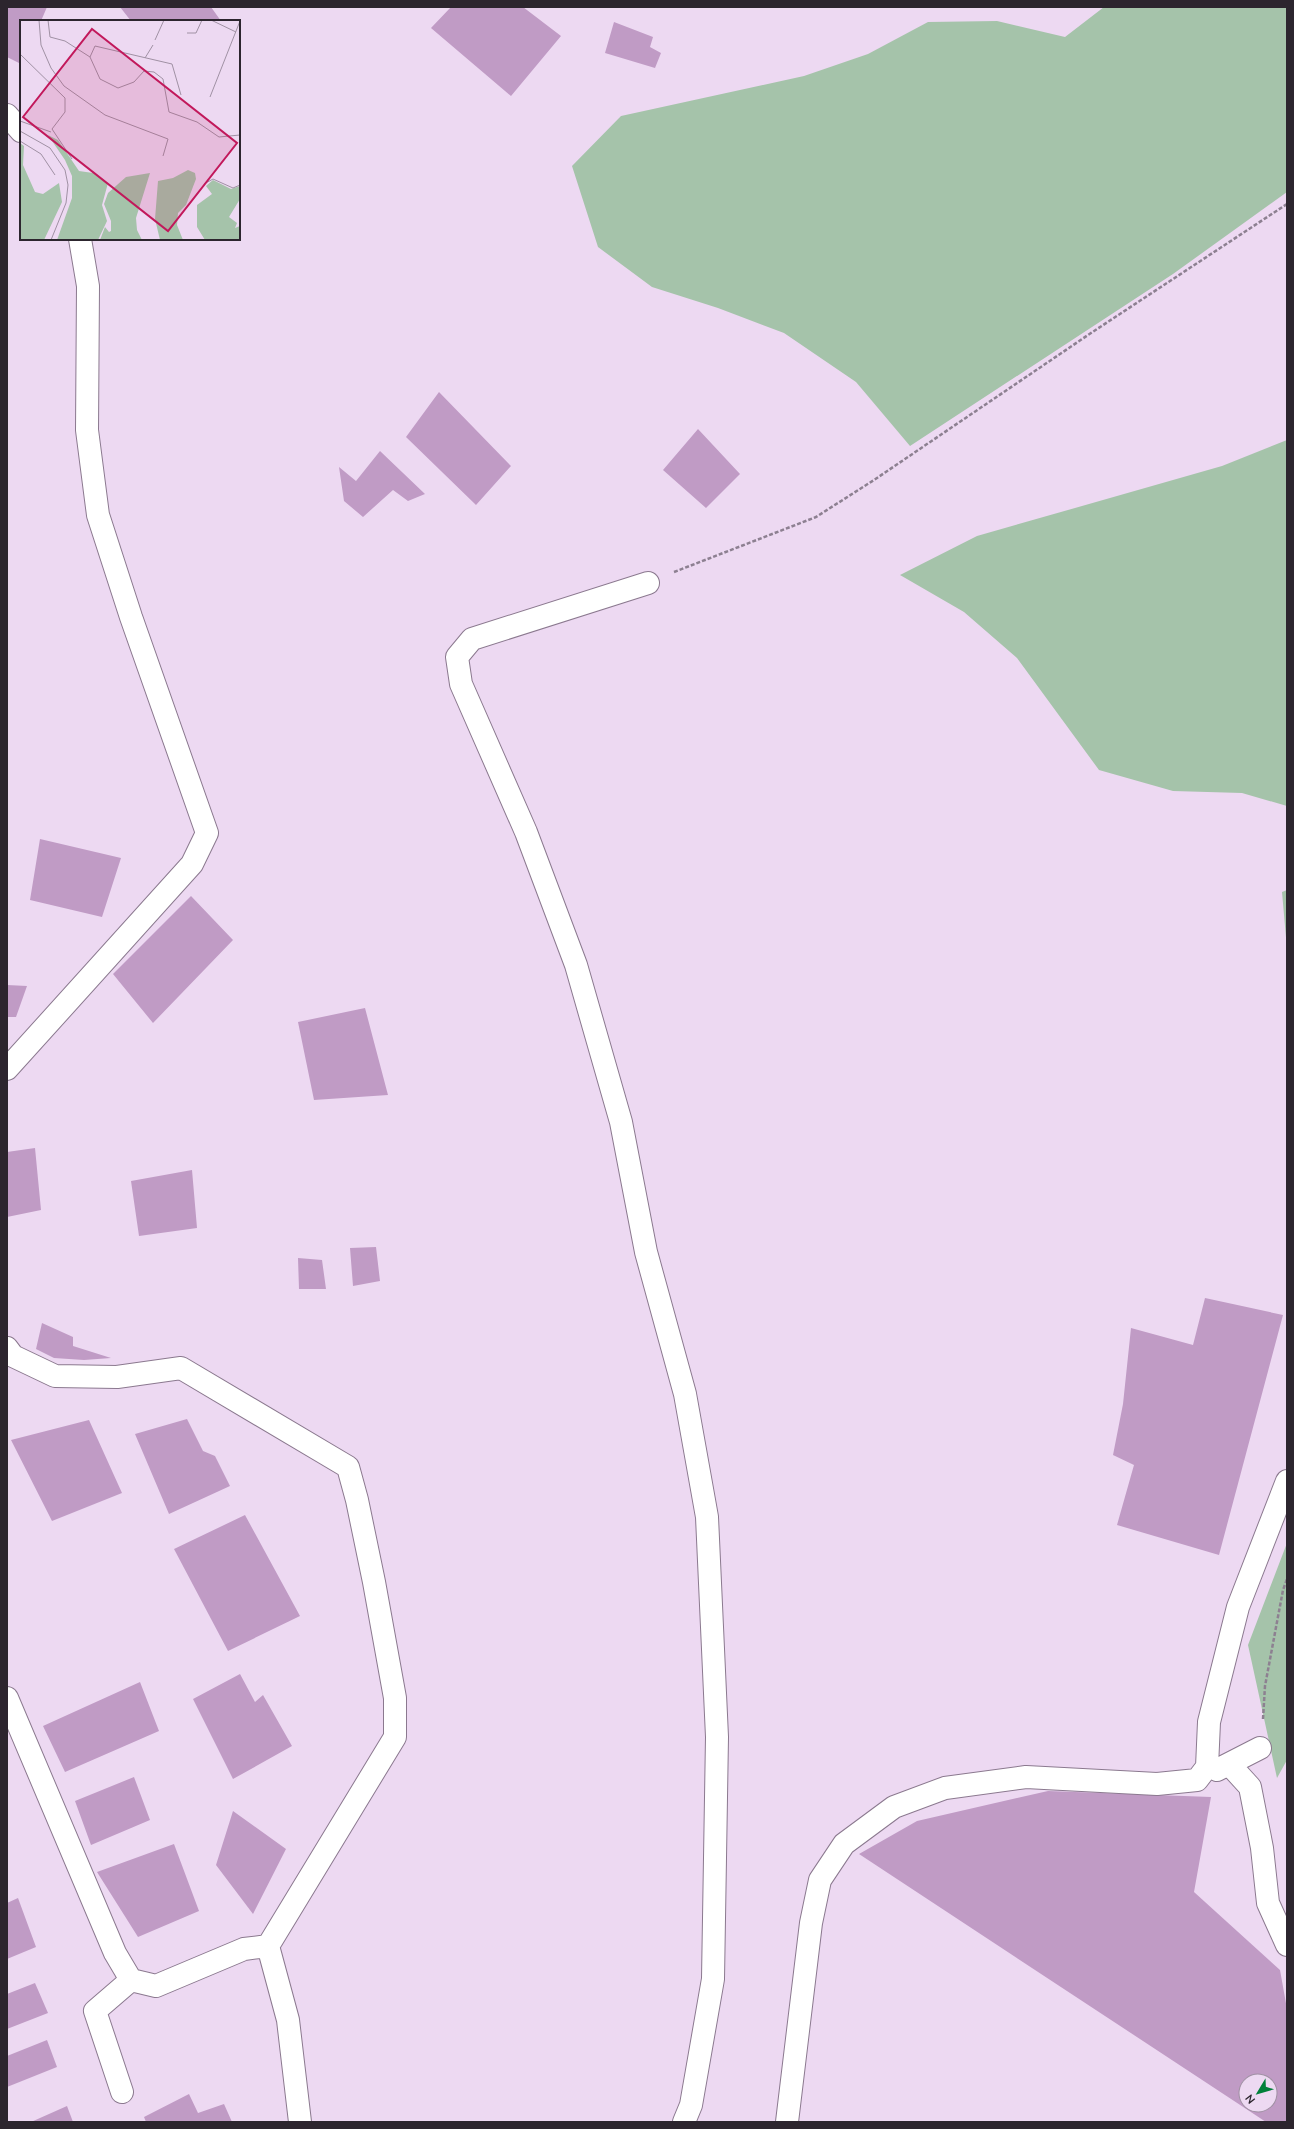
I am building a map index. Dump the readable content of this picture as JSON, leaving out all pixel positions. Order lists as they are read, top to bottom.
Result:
{
  "north": "bottom left"
}
